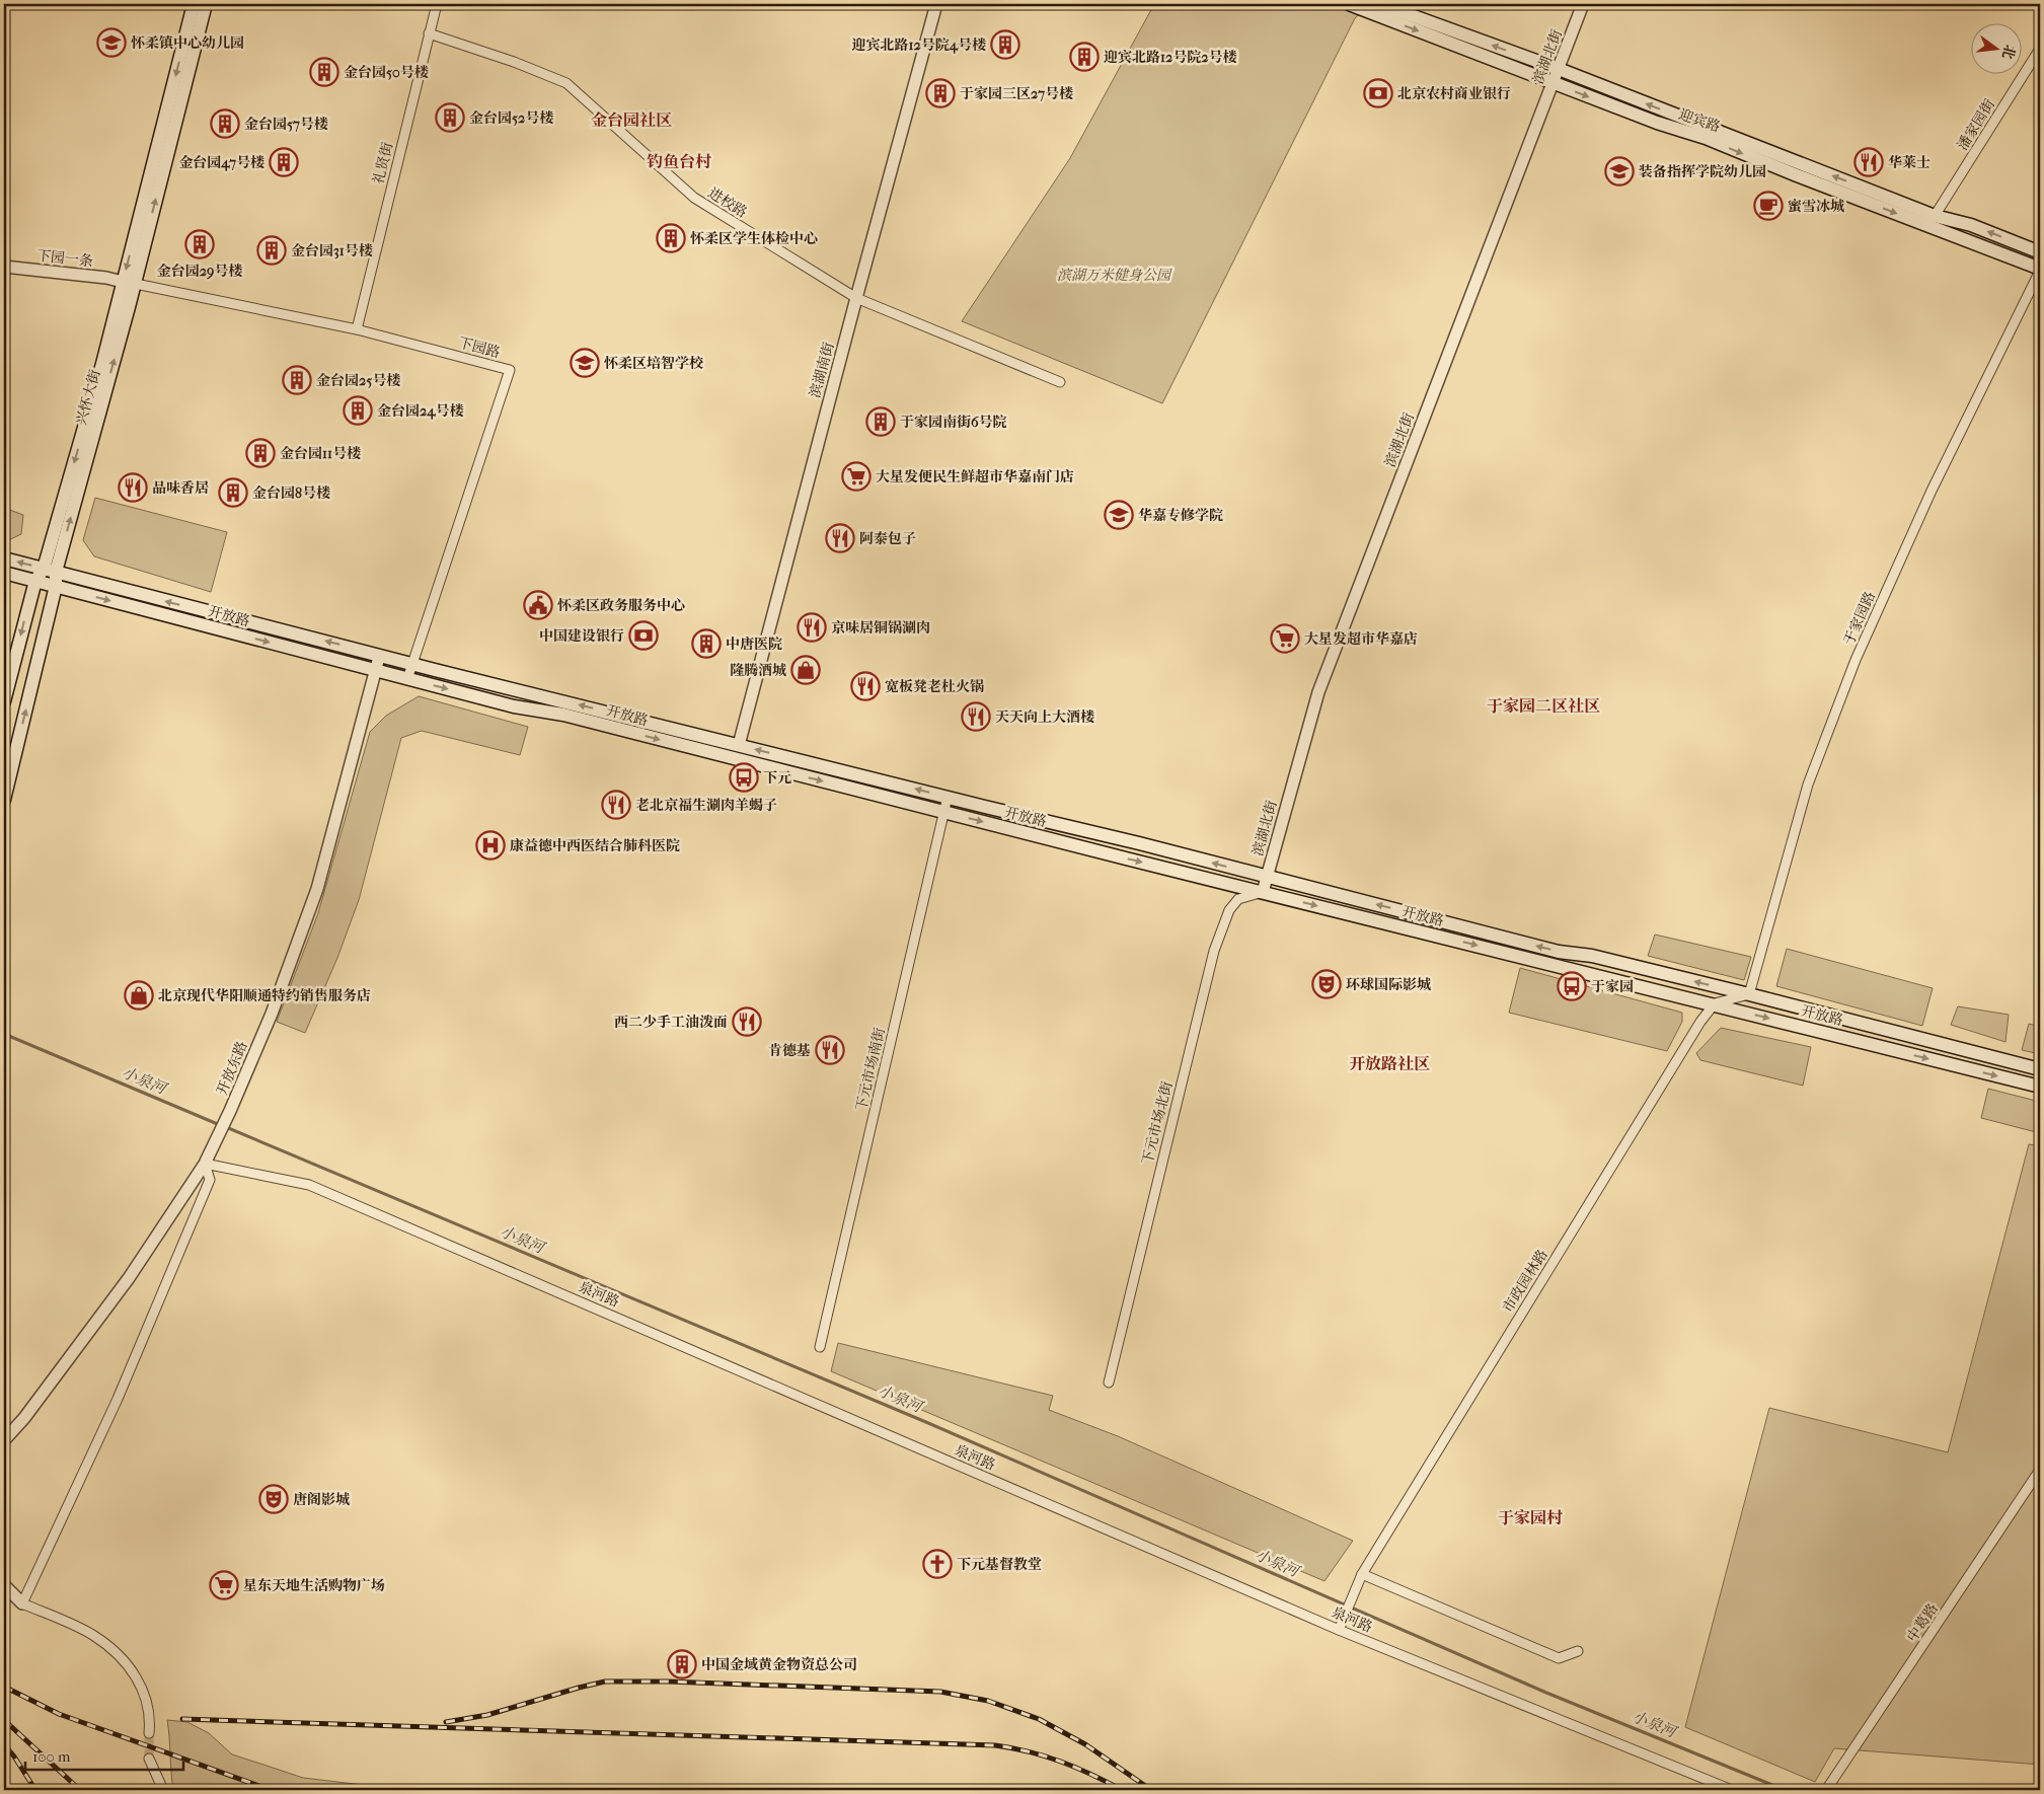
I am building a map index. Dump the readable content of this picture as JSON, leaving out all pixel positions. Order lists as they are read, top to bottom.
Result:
{
  "streets": {
    "main road": ["迎宾路", "兴怀大街", "开放路"],
    "street": [
      "滨湖北街",
      "潘家园街",
      "礼贤街",
      "进校路",
      "下园一条",
      "下园路",
      "滨湖南街",
      "于家园路",
      "开放东路",
      "下元市场南街",
      "下元市场北街",
      "市政园林路",
      "泉河路",
      "中葛路"
    ]
  },
  "crossings": [
    ["滨湖北街", "迎宾路"],
    ["滨湖北街", "开放路"],
    ["滨湖北街", "下元市场北街"],
    ["迎宾路", "潘家园街"],
    ["迎宾路", "于家园路"],
    ["礼贤街", "进校路"],
    ["礼贤街", "下园路"],
    ["进校路", "滨湖南街"],
    ["下园一条", "下园路"],
    ["下园一条", "兴怀大街"],
    ["下园路", "兴怀大街"],
    ["下园路", "开放路"],
    ["滨湖南街", "开放路"],
    ["兴怀大街", "开放路"],
    ["开放路", "于家园路"],
    ["开放路", "开放东路"],
    ["开放路", "下元市场南街"],
    ["开放路", "下元市场北街"],
    ["开放路", "市政园林路"],
    ["开放东路", "泉河路"],
    ["市政园林路", "泉河路"]
  ],
  "districts": [
    "金台园社区",
    "钓鱼台村",
    "于家园二区社区",
    "开放路社区",
    "于家园村"
  ],
  "water": ["小泉河"],
  "parks": ["滨湖万米健身公园"],
  "places": {
    "school or university": [
      "怀柔镇中心幼儿园",
      "装备指挥学院幼儿园",
      "怀柔区培智学校",
      "华嘉专修学院"
    ],
    "building": [
      "迎宾北路12号院4号楼",
      "迎宾北路12号院2号楼",
      "金台园50号楼",
      "于家园三区27号楼",
      "金台园52号楼",
      "金台园57号楼",
      "金台园47号楼",
      "怀柔区学生体检中心",
      "金台园29号楼",
      "金台园31号楼",
      "金台园25号楼",
      "金台园24号楼",
      "于家园南街6号院",
      "金台园11号楼",
      "金台园8号楼",
      "中唐医院",
      "中国金域黄金物资总公司"
    ],
    "bank": ["北京农村商业银行", "中国建设银行"],
    "restaurant": [
      "华莱士",
      "品味香居",
      "阿泰包子",
      "京味居铜锅涮肉",
      "宽板凳老杜火锅",
      "天天向上大酒楼",
      "老北京福生涮肉羊蝎子",
      "西二少手工油泼面",
      "肯德基"
    ],
    "cafe": ["蜜雪冰城"],
    "supermarket": ["大星发便民生鲜超市华嘉南门店", "大星发超市华嘉店", "星东天地生活购物广场"],
    "public building": ["怀柔区政务服务中心"],
    "shop": ["隆腾酒城", "北京现代华阳顺通特约销售服务店"],
    "bus stop": ["下元", "于家园"],
    "hospital": ["康益德中西医结合肺科医院"],
    "theatre": ["环球国际影城", "唐阁影城"],
    "church": ["下元基督教堂"]
  },
  "scale_bar": "100 m",
  "north": "right"
}
